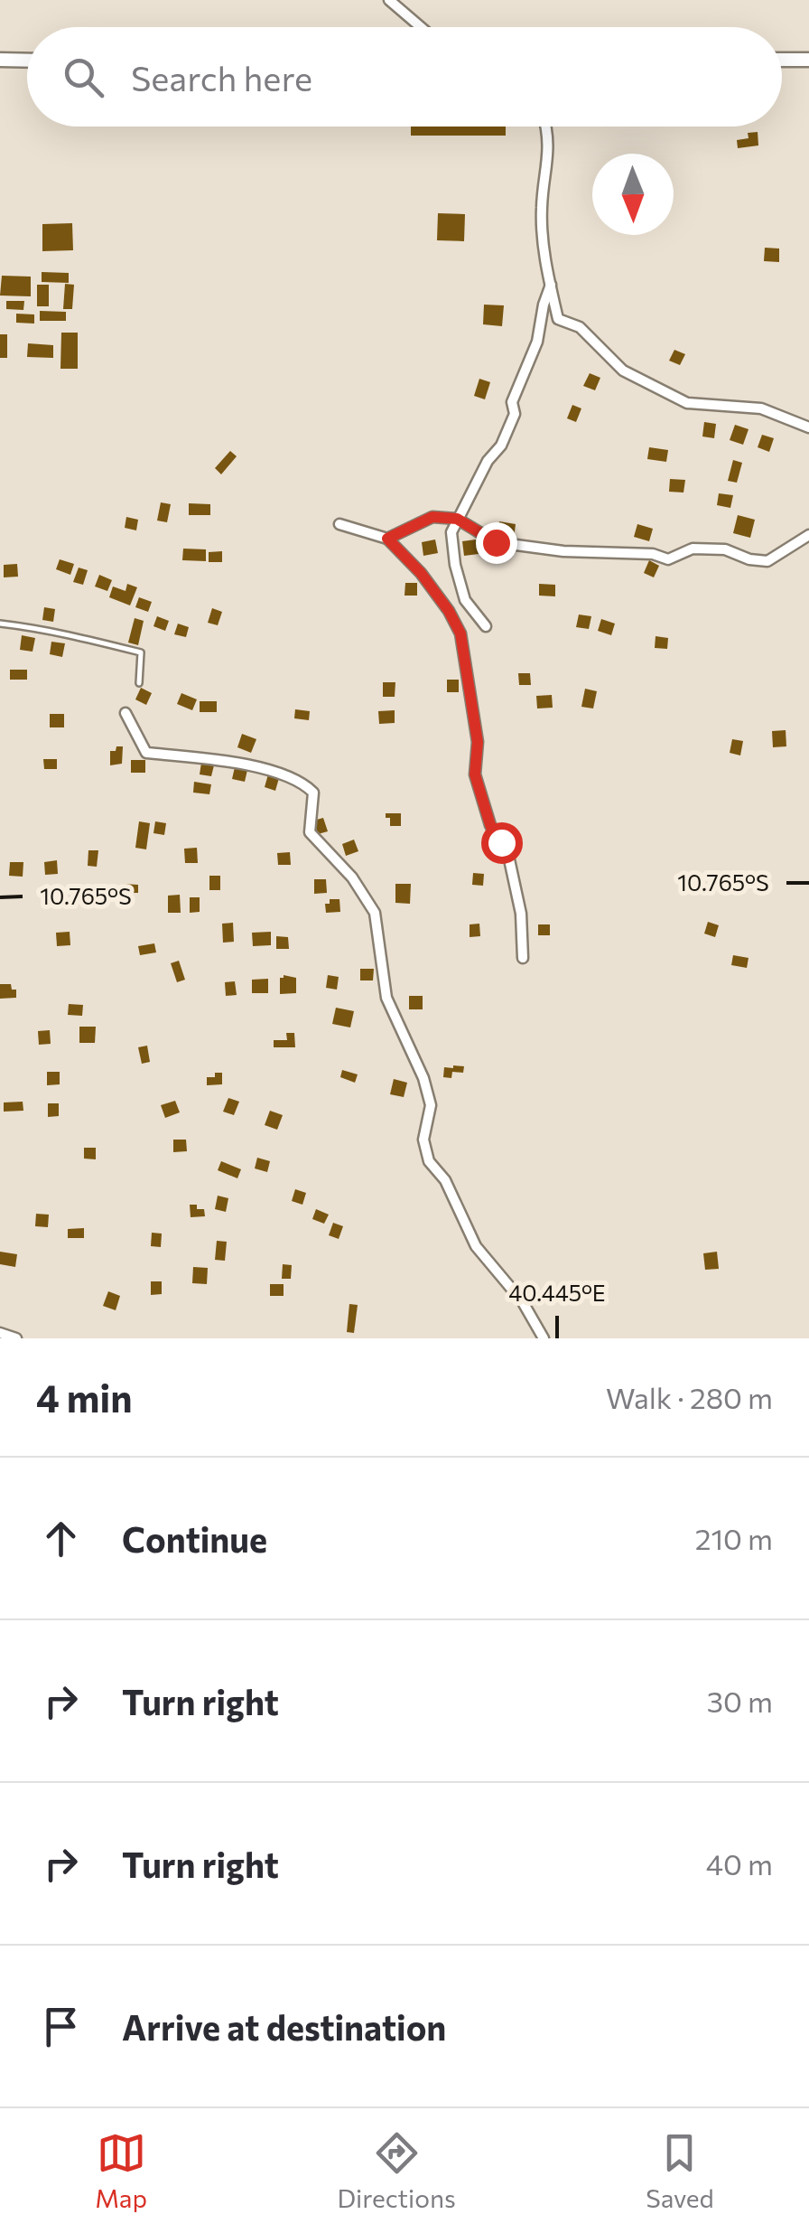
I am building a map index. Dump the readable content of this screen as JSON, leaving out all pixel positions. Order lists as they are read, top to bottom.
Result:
{
  "north": "bottom",
  "page": {
    "search": "Search here",
    "heading": ["4 min", "Walk · 280 m"],
    "list": [
      ["Continue", "210 m"],
      ["Turn right", "30 m"],
      ["Turn right", "40 m"],
      "Arrive at destination"
    ],
    "nav": ["Map", "Directions", "Saved"]
  },
  "coordinates": ["10.765°S", "40.445°E"]
}
